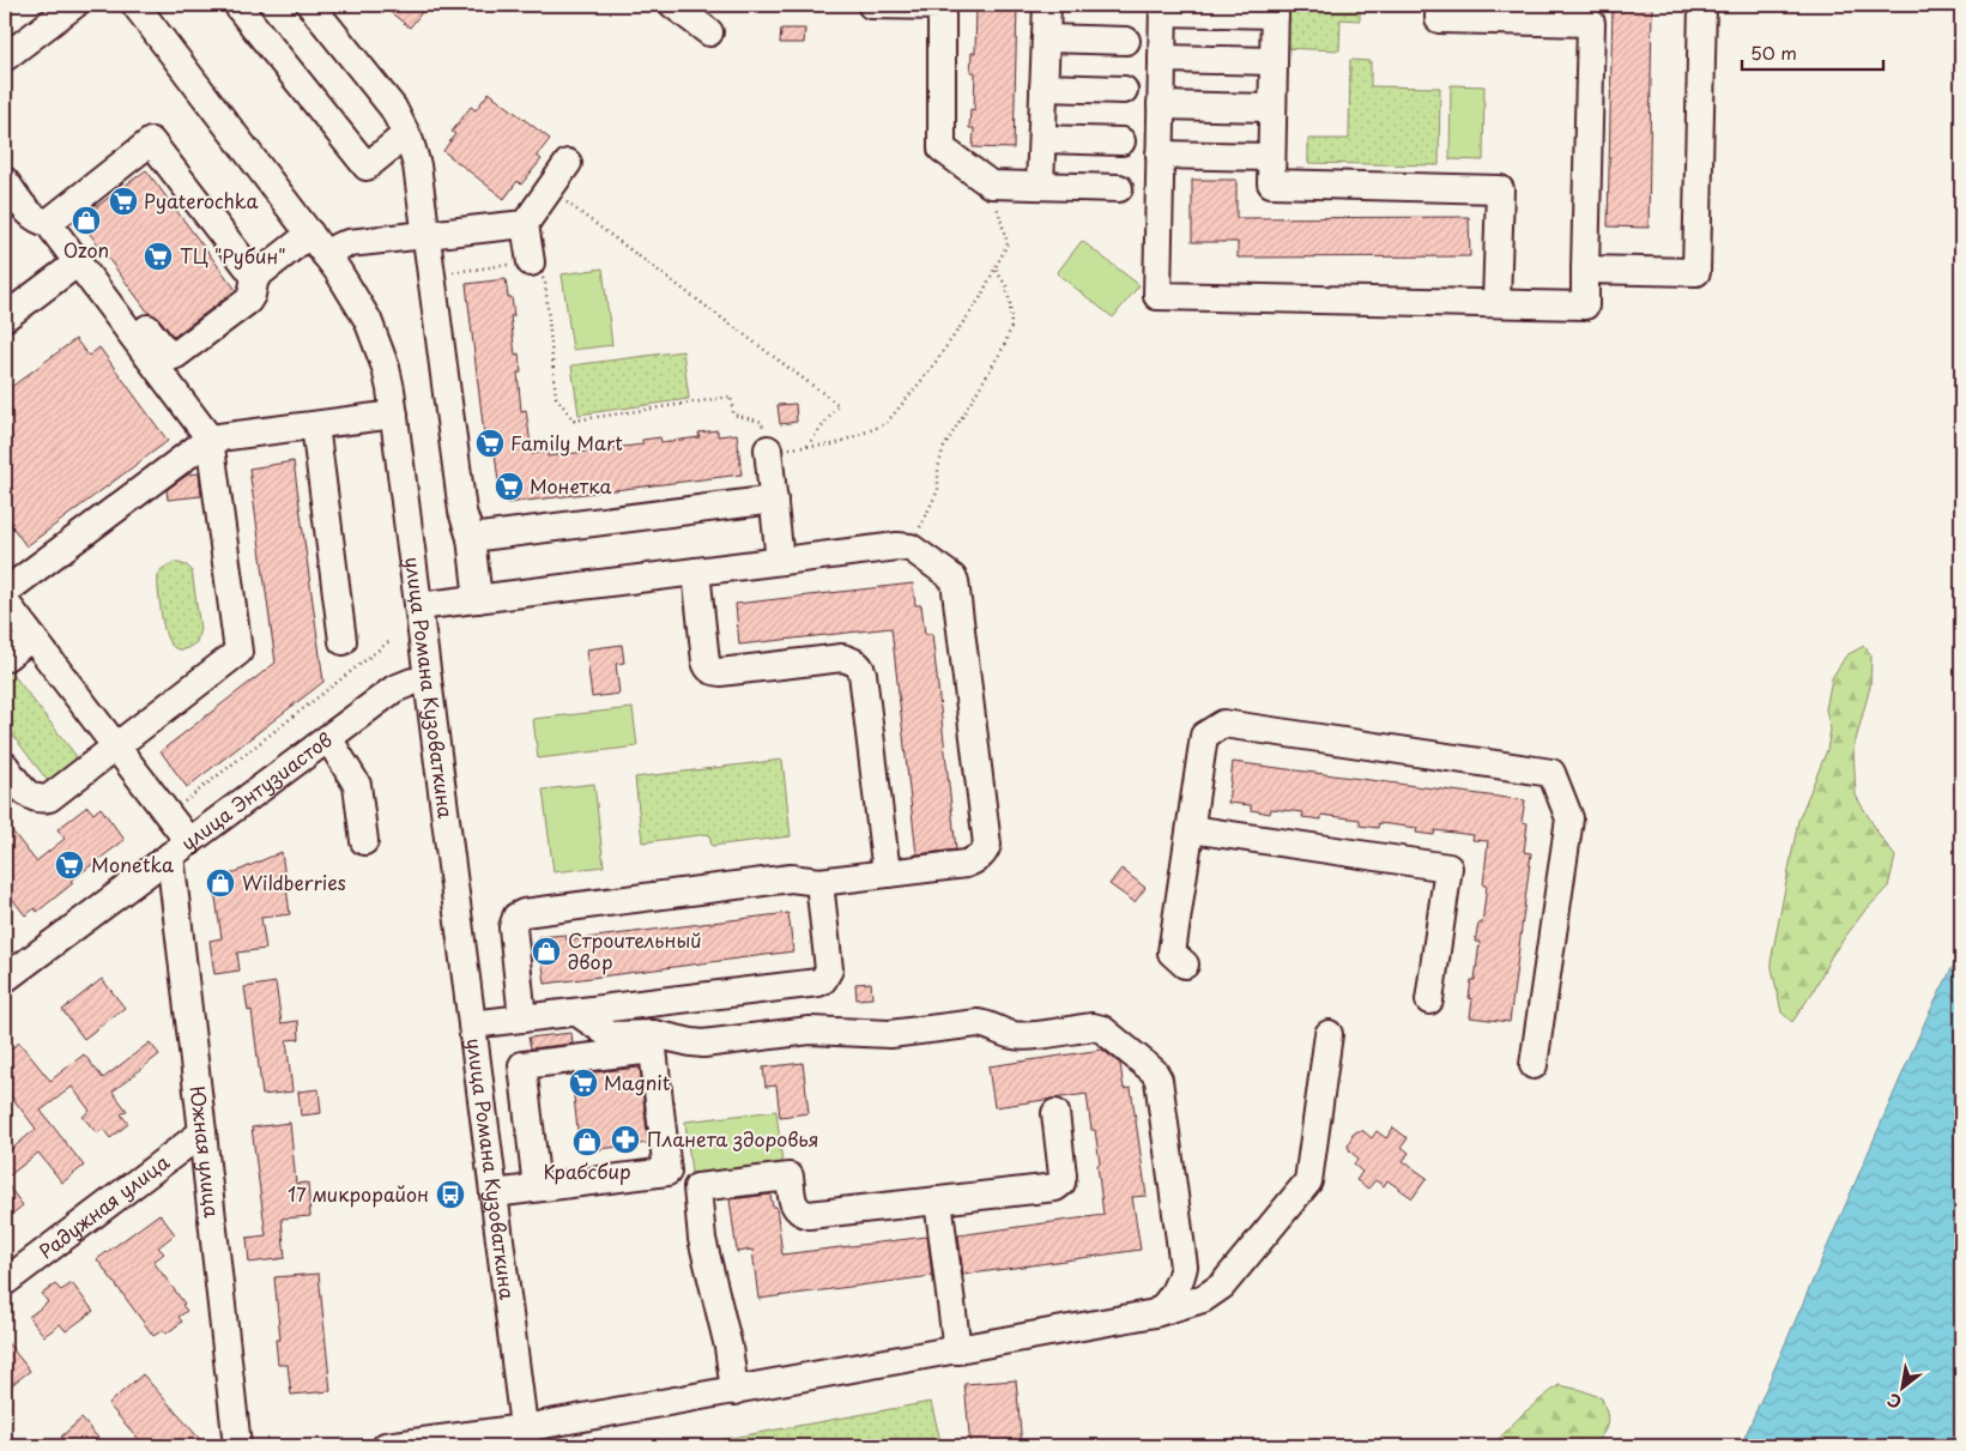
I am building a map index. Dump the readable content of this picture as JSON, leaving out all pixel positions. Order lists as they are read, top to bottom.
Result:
{
  "streets": {
    "street": [
      "улица Романа Кузоваткина",
      "улица Энтузиастов",
      "Южная улица",
      "Радужная улица"
    ]
  },
  "crossings": [
    ["улица Романа Кузоваткина", "улица Энтузиастов"],
    ["улица Энтузиастов", "Южная улица"],
    ["Южная улица", "Радужная улица"]
  ],
  "places": {
    "supermarket": [
      "Pyaterochka",
      "ТЦ \"Рубин\"",
      "Family Mart",
      "Монетка",
      "Monetka",
      "Magnit"
    ],
    "shop": [
      "Ozon",
      "Wildberries",
      "Строительный двор",
      "Крабсбир"
    ],
    "pharmacy": ["Планета здоровья"],
    "bus stop": ["17 микрорайон"]
  },
  "scale_bar": "50 m",
  "north": "bottom left"
}
